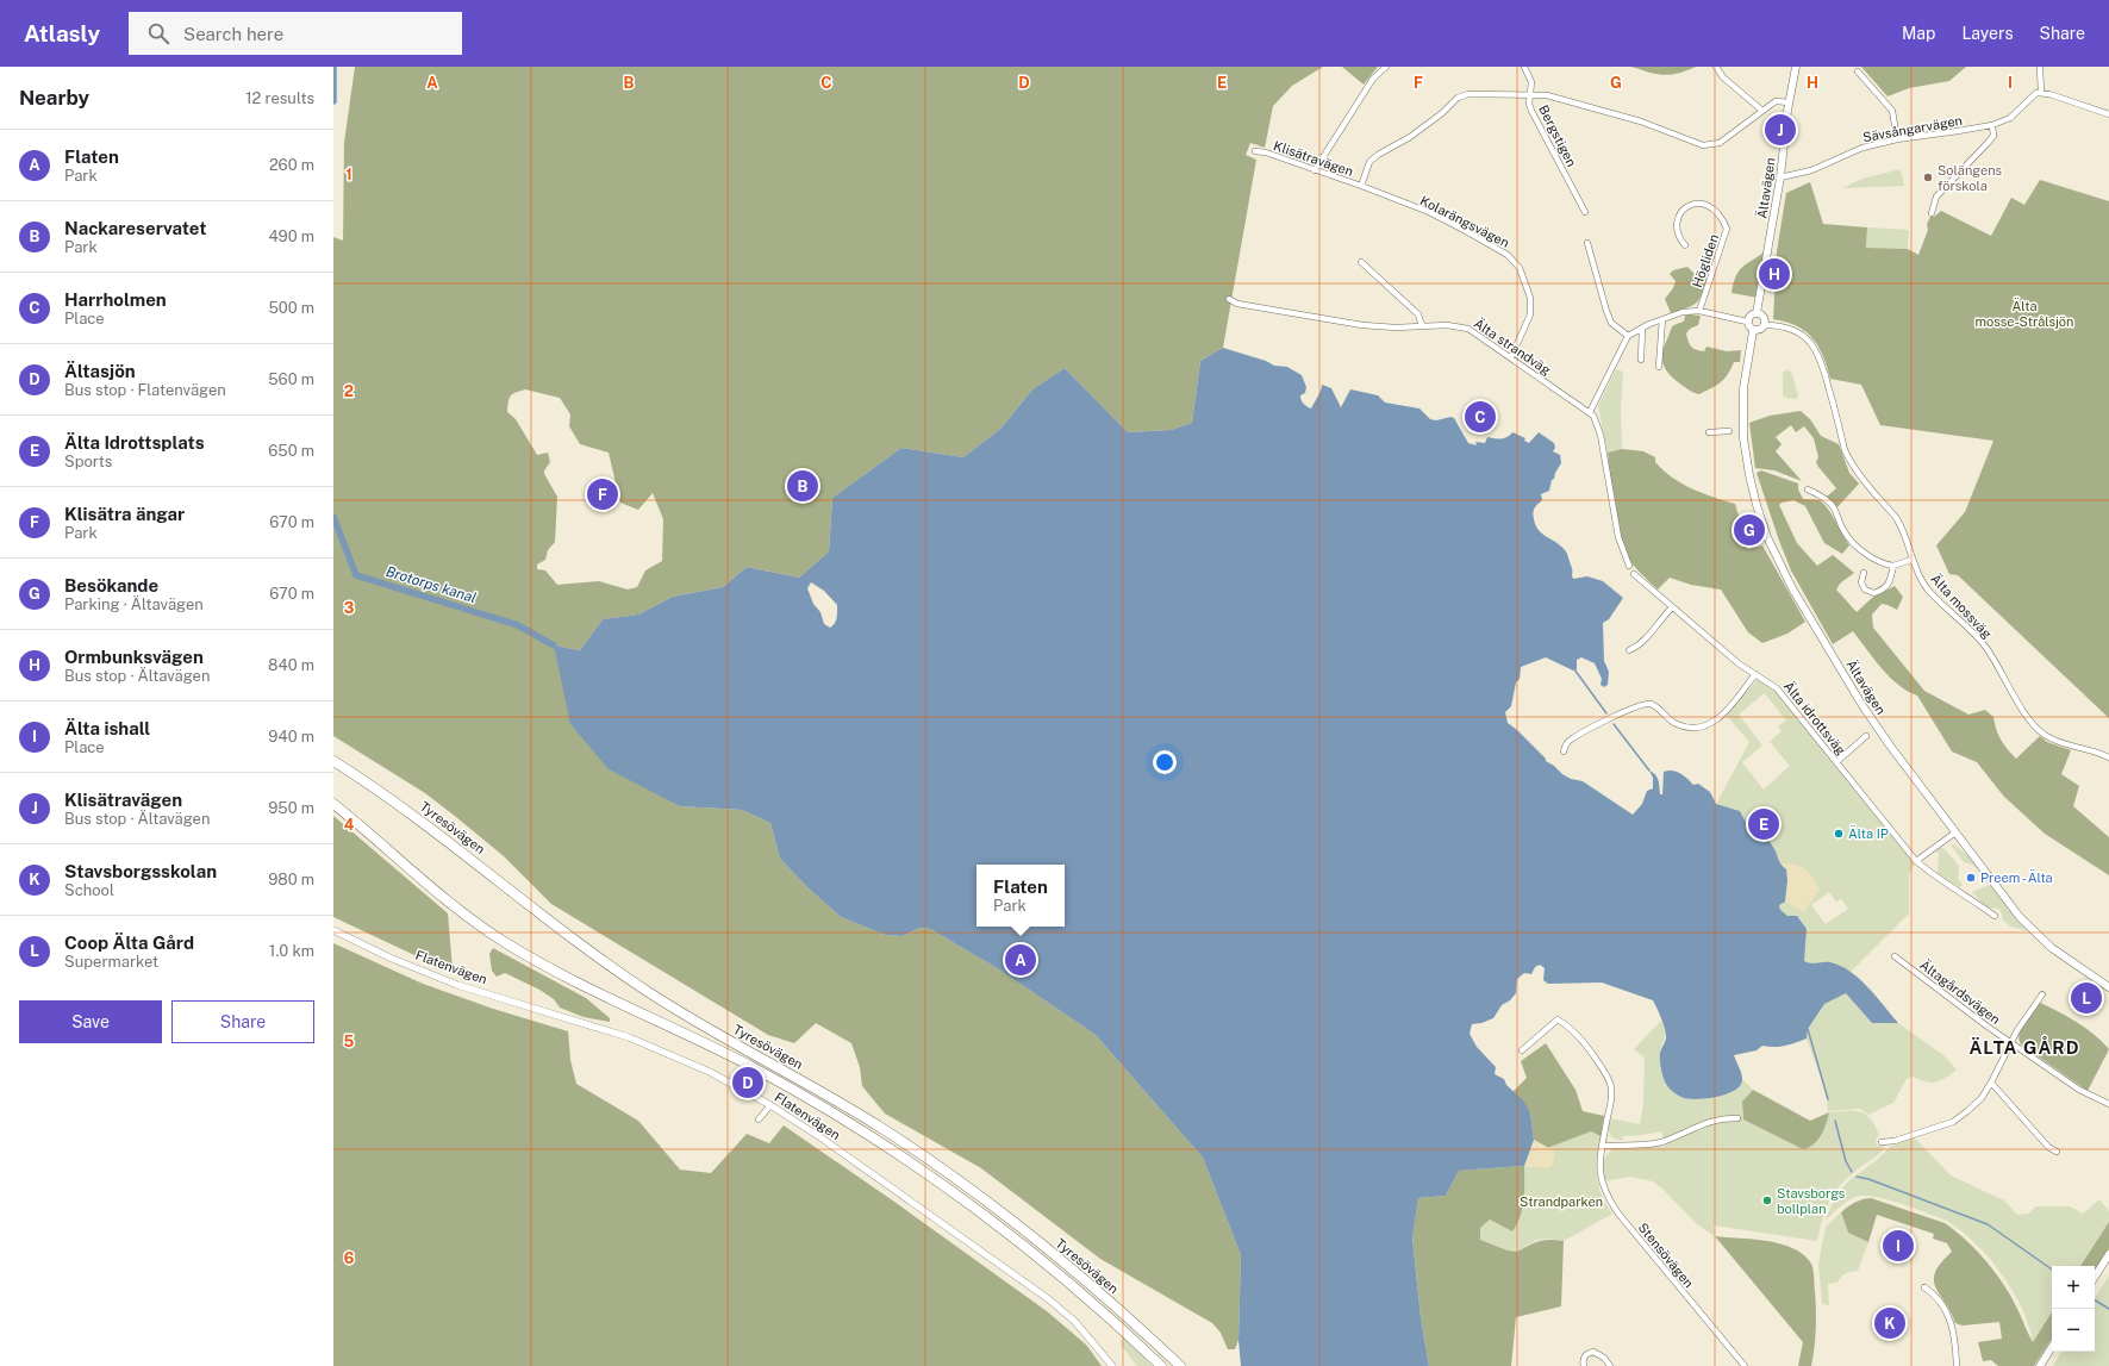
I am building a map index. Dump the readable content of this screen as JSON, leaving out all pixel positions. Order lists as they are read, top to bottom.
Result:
{
  "streets": {
    "highway": ["Tyresövägen"],
    "main road": ["Ältavägen"],
    "street": [
      "Sävsångarvägen",
      "Bergstigen",
      "Klisätravägen",
      "Kolarängsvägen",
      "Högliden",
      "Älta strandväg",
      "Älta mossväg",
      "Älta idrottsväg",
      "Flatenvägen",
      "Ältagårdsvägen",
      "Stensövägen"
    ]
  },
  "crossings": [
    ["Sävsångarvägen", "Ältavägen"],
    ["Bergstigen", "Klisätravägen"],
    ["Klisätravägen", "Ältavägen"],
    ["Klisätravägen", "Kolarängsvägen"],
    ["Ältavägen", "Älta mossväg"],
    ["Kolarängsvägen", "Älta strandväg"]
  ],
  "districts": ["ÄLTA GÅRD"],
  "water": ["Brotorps kanal"],
  "parks": ["Älta mosse-Strålsjön", "Strandparken"],
  "places": [
    "Solängens förskola",
    "Älta IP",
    "Preem - Älta",
    "Stavsborgs bollplan"
  ],
  "page": {
    "header": "Atlasly",
    "search": "Search here",
    "nav": ["Map", "Layers", "Share"],
    "heading": ["Nearby", "12 results"],
    "pins": [
      "J",
      "H",
      "C",
      "B",
      "F",
      "G",
      "E",
      "A",
      "L",
      "D",
      "I",
      "K"
    ],
    "list": [
      {
        "mark": "A",
        "name": "Flaten",
        "note": "Park",
        "value": "260 m"
      },
      {
        "mark": "B",
        "name": "Nackareservatet",
        "note": "Park",
        "value": "490 m"
      },
      {
        "mark": "C",
        "name": "Harrholmen",
        "note": "Place",
        "value": "500 m"
      },
      {
        "mark": "D",
        "name": "Ältasjön",
        "note": "Bus stop · Flatenvägen",
        "value": "560 m"
      },
      {
        "mark": "E",
        "name": "Älta Idrottsplats",
        "note": "Sports",
        "value": "650 m"
      },
      {
        "mark": "F",
        "name": "Klisätra ängar",
        "note": "Park",
        "value": "670 m"
      },
      {
        "mark": "G",
        "name": "Besökande",
        "note": "Parking · Ältavägen",
        "value": "670 m"
      },
      {
        "mark": "H",
        "name": "Ormbunksvägen",
        "note": "Bus stop · Ältavägen",
        "value": "840 m"
      },
      {
        "mark": "I",
        "name": "Älta ishall",
        "note": "Place",
        "value": "940 m"
      },
      {
        "mark": "J",
        "name": "Klisätravägen",
        "note": "Bus stop · Ältavägen",
        "value": "950 m"
      },
      {
        "mark": "K",
        "name": "Stavsborgsskolan",
        "note": "School",
        "value": "980 m"
      },
      {
        "mark": "L",
        "name": "Coop Älta Gård",
        "note": "Supermarket",
        "value": "1.0 km"
      }
    ],
    "popup": ["Flaten", "Park"],
    "buttons": ["Save", "Share"],
    "map_buttons": ["+", "−"]
  },
  "grid": {
    "columns": [
      "A",
      "B",
      "C",
      "D",
      "E",
      "F",
      "G",
      "H",
      "I"
    ],
    "rows": [
      "1",
      "2",
      "3",
      "4",
      "5",
      "6"
    ]
  }
}
